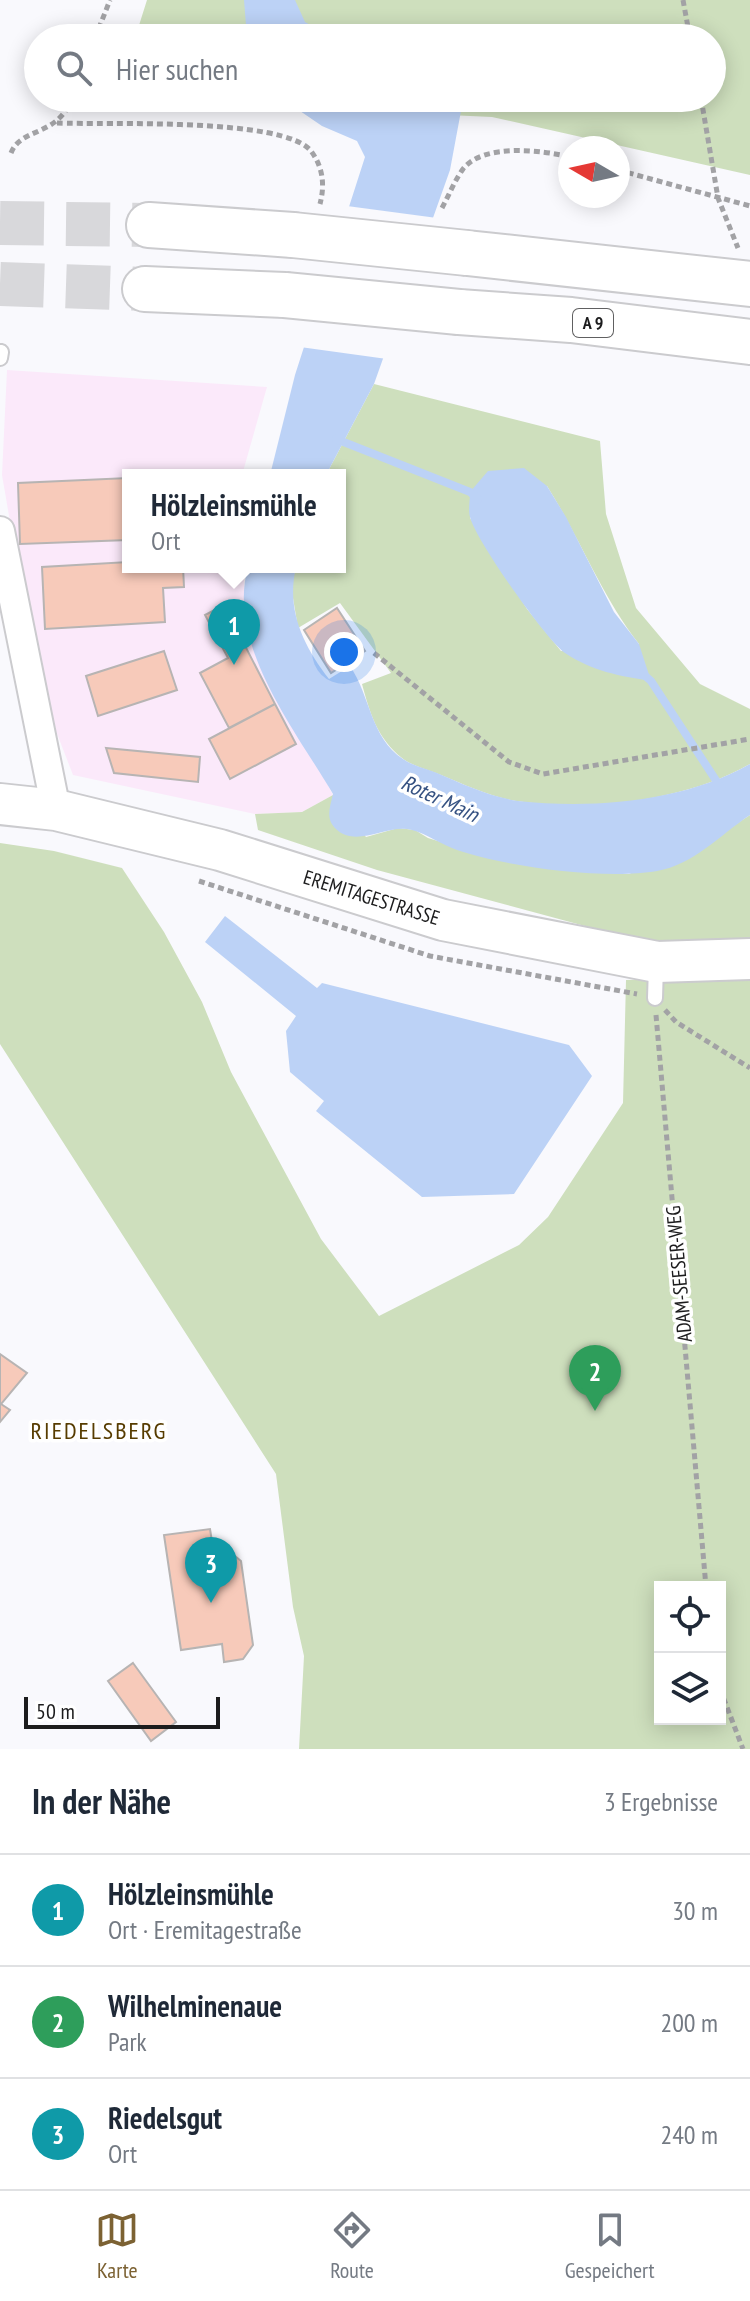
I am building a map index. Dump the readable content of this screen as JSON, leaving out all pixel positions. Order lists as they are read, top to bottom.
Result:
{
  "streets": {
    "highway": ["A 9"],
    "street": ["EREMITAGESTRASSE"],
    "path": ["ADAM-SEESER-WEG"]
  },
  "crossings": [
    ["EREMITAGESTRASSE", "ADAM-SEESER-WEG"]
  ],
  "districts": ["RIEDELSBERG"],
  "water": ["Roter Main"],
  "scale_bar": "50 m",
  "north": "left",
  "page": {
    "search": "Hier suchen",
    "popup": ["Hölzleinsmühle", "Ort"],
    "pins": ["1", "2", "3"],
    "scale": "50 m",
    "heading": ["In der Nähe", "3 Ergebnisse"],
    "list": [
      {
        "mark": "1",
        "name": "Hölzleinsmühle",
        "note": "Ort · Eremitagestraße",
        "value": "30 m"
      },
      {
        "mark": "2",
        "name": "Wilhelminenaue",
        "note": "Park",
        "value": "200 m"
      },
      {
        "mark": "3",
        "name": "Riedelsgut",
        "note": "Ort",
        "value": "240 m"
      }
    ],
    "nav": ["Karte", "Route", "Gespeichert"]
  }
}
